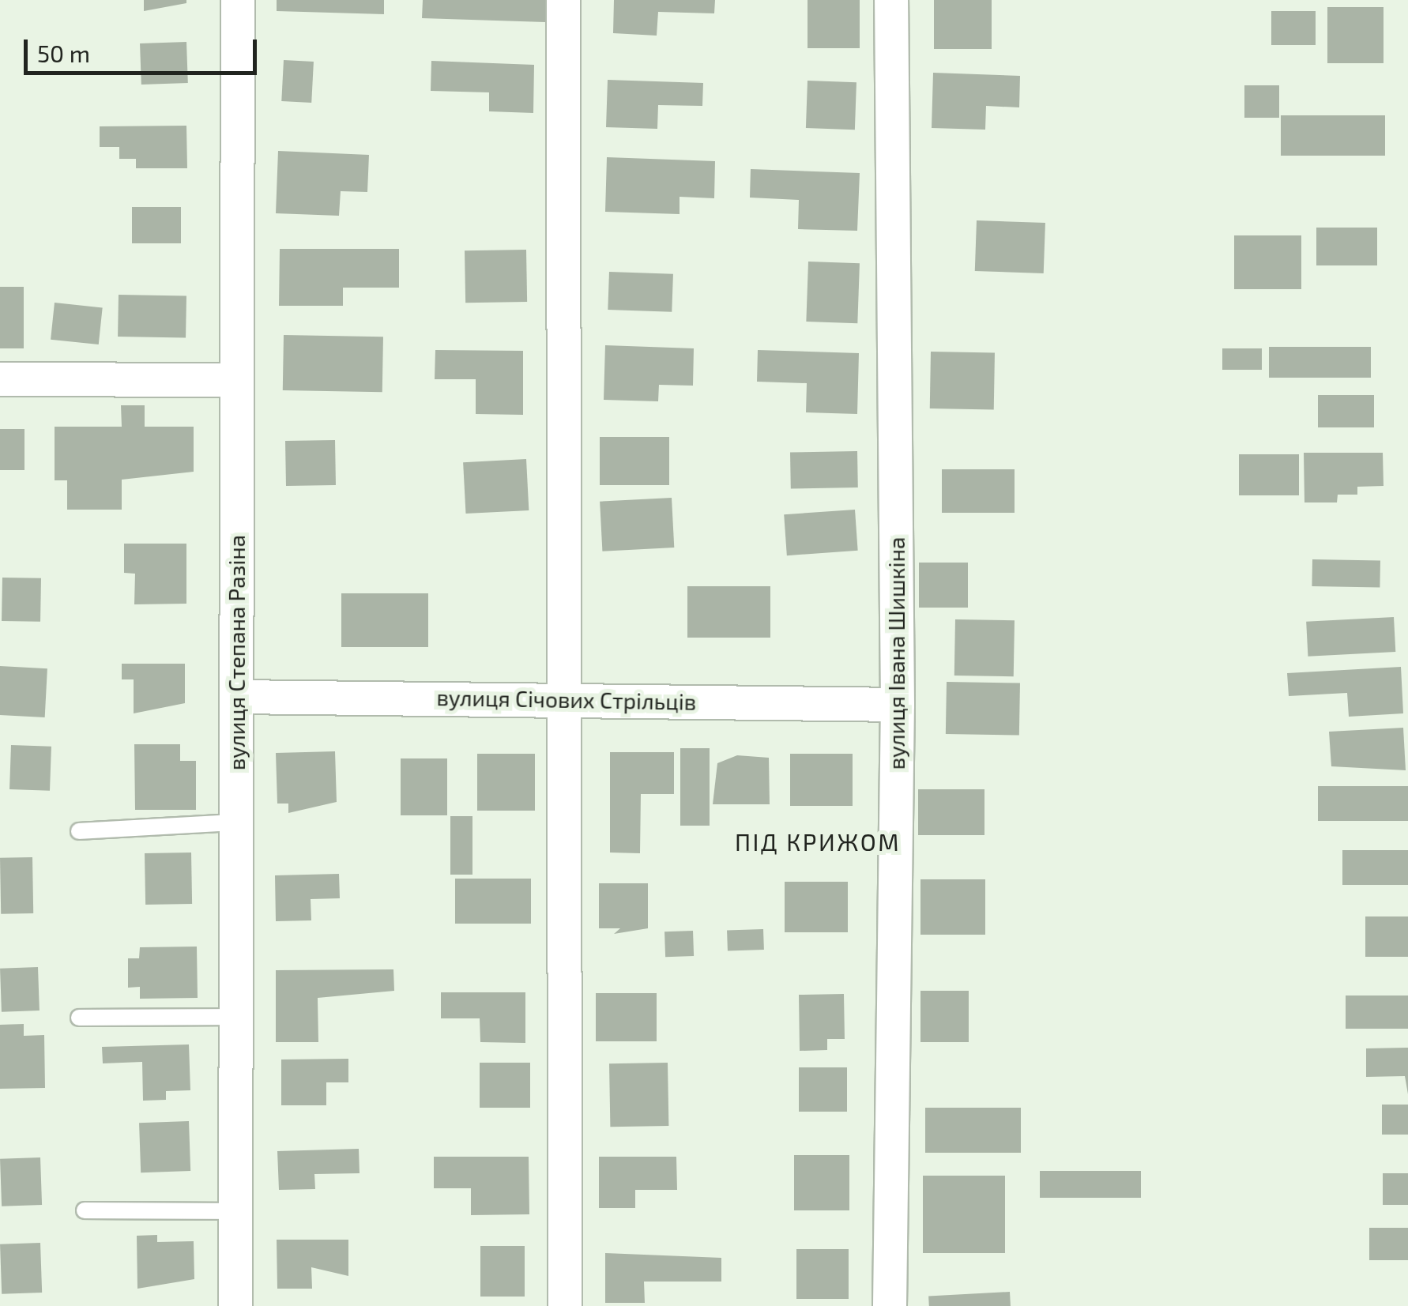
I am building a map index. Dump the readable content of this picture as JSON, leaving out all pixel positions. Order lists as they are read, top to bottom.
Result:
{
  "streets": {
    "street": ["вулиця Степана Разіна", "вулиця Івана Шишкіна", "вулиця Січових Стрільців"]
  },
  "crossings": [
    ["вулиця Степана Разіна", "вулиця Січових Стрільців"],
    ["вулиця Івана Шишкіна", "вулиця Січових Стрільців"]
  ],
  "districts": ["ПІД КРИЖОМ"],
  "scale_bar": "50 m"
}
